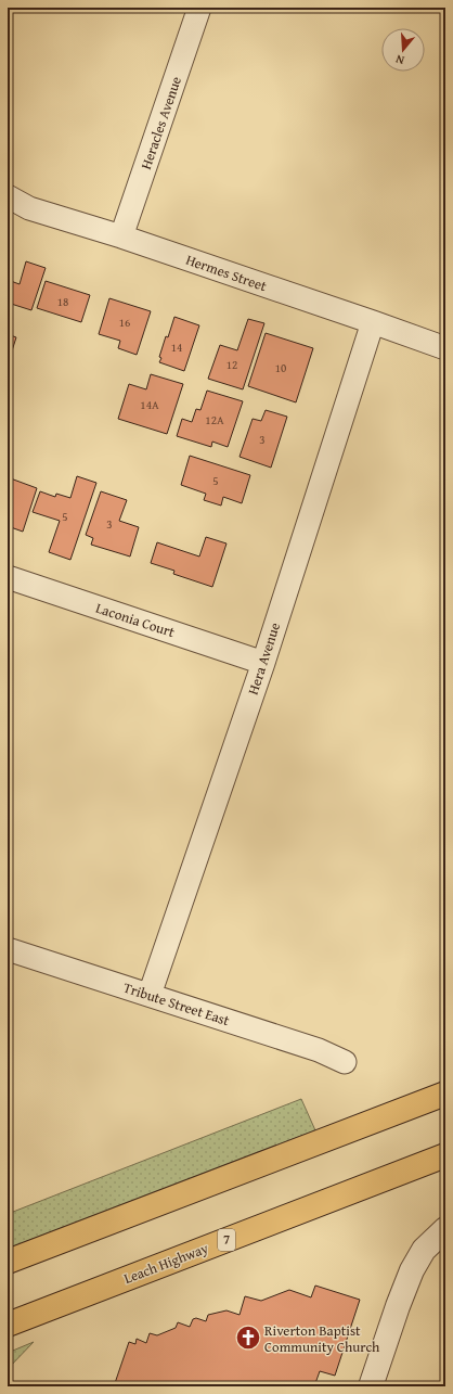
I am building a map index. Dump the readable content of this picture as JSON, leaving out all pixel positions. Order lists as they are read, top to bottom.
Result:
{
  "streets": {
    "highway": ["7", "Leach Highway"],
    "street": [
      "Heracles Avenue",
      "Hermes Street",
      "Laconia Court",
      "Hera Avenue",
      "Tribute Street East"
    ]
  },
  "crossings": [
    ["Heracles Avenue", "Hermes Street"],
    ["Hermes Street", "Hera Avenue"],
    ["Laconia Court", "Hera Avenue"],
    ["Hera Avenue", "Tribute Street East"]
  ],
  "places": {
    "church": ["Riverton Baptist Community Church"]
  },
  "house_numbers": [
    "18",
    "16",
    "14",
    "12",
    "10",
    "14A",
    "12A",
    "3",
    "5",
    "5",
    "3"
  ],
  "north": "bottom"
}
